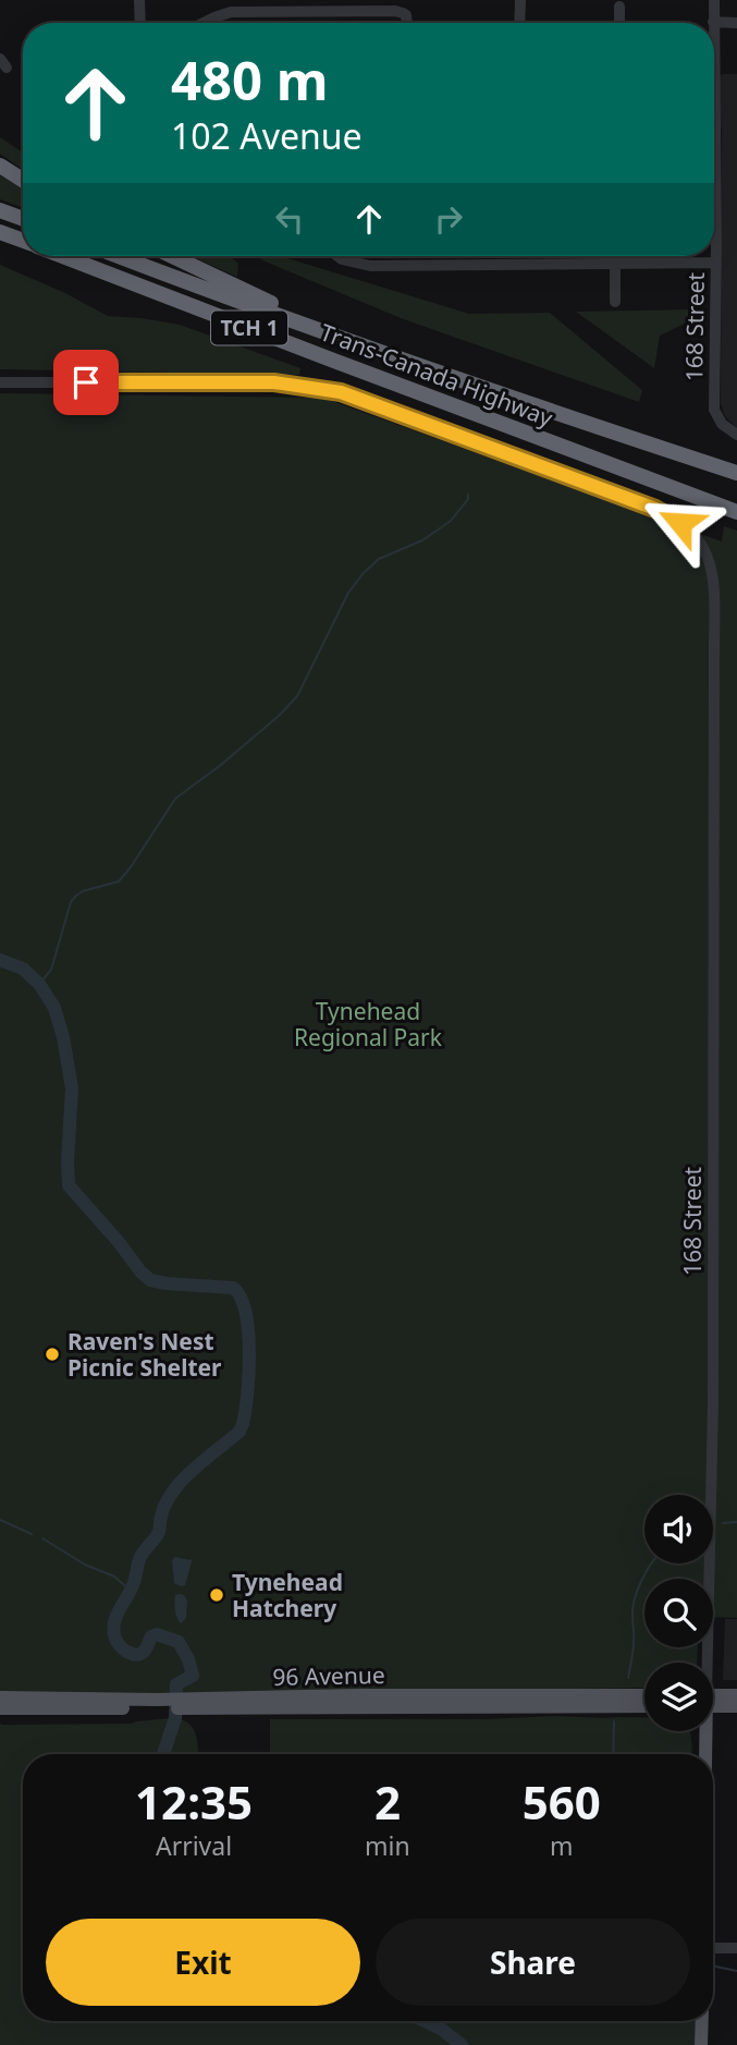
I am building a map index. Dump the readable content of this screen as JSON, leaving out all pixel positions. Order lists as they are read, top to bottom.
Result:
{
  "streets": {
    "highway": ["TCH 1", "Trans-Canada Highway"],
    "main road": ["168 Street", "96 Avenue"]
  },
  "parks": ["Tynehead Regional Park"],
  "places": ["Raven's Nest Picnic Shelter", "Tynehead Hatchery"],
  "page": {
    "turn": ["480 m", "102 Avenue"],
    "eta": [
      "12:35",
      "Arrival",
      "2",
      "min",
      "560",
      "m"
    ],
    "buttons": ["Exit", "Share"]
  }
}
